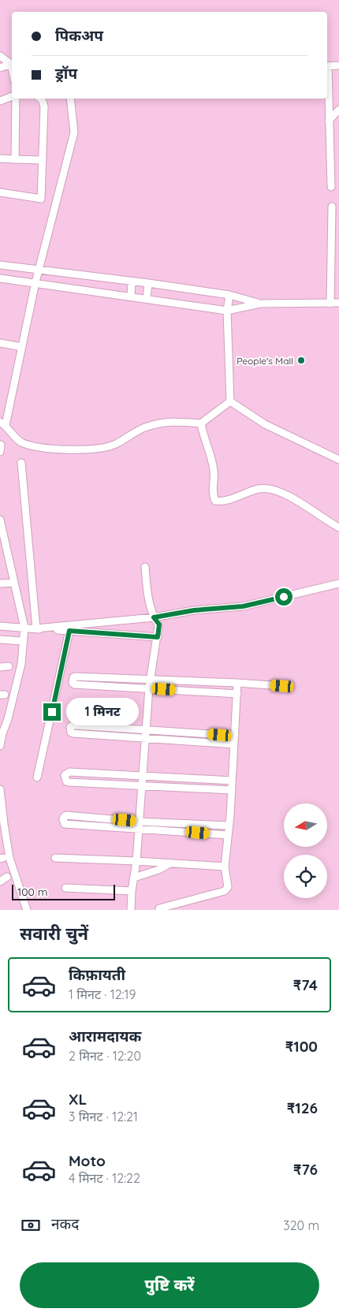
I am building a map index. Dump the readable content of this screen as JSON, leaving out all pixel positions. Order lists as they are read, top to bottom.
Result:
{
  "places": ["People's Mall"],
  "scale_bar": "100 m",
  "north": "left",
  "page": {
    "banner": ["पिकअप", "ड्रॉप"],
    "bubble": "1 मिनट",
    "scale": "100 m",
    "heading": "सवारी चुनें",
    "list": [
      {
        "name": "किफ़ायती",
        "note": "1 मिनट · 12:19",
        "value": "₹74"
      },
      {
        "name": "आरामदायक",
        "note": "2 मिनट · 12:20",
        "value": "₹100"
      },
      {
        "name": "XL",
        "note": "3 मिनट · 12:21",
        "value": "₹126"
      },
      {
        "name": "Moto",
        "note": "4 मिनट · 12:22",
        "value": "₹76"
      }
    ],
    "pay": ["नकद", "320 m"],
    "buttons": "पुष्टि करें"
  }
}
